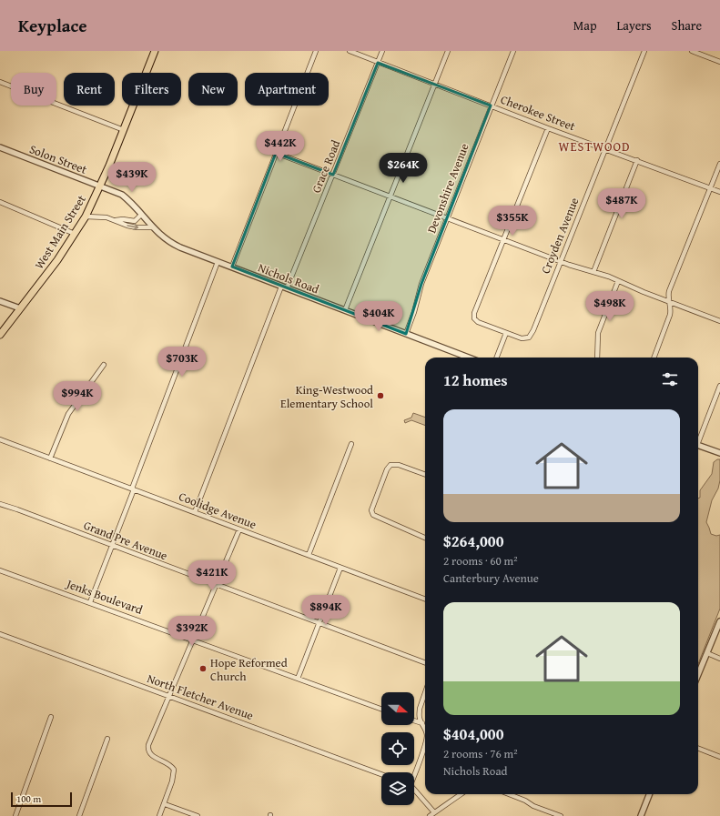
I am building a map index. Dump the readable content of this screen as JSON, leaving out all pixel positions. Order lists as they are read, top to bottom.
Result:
{
  "streets": {
    "main road": ["West Main Street"],
    "street": [
      "Cherokee Street",
      "Solon Street",
      "Grace Road",
      "Devonshire Avenue",
      "Croyden Avenue",
      "Nichols Road",
      "Coolidge Avenue",
      "Grand Pre Avenue",
      "Jenks Boulevard",
      "North Fletcher Avenue"
    ]
  },
  "crossings": [
    ["Cherokee Street", "Grace Road"],
    ["Cherokee Street", "Devonshire Avenue"],
    ["Cherokee Street", "Croyden Avenue"],
    ["Solon Street", "West Main Street"],
    ["Solon Street", "Nichols Road"],
    ["Grace Road", "Nichols Road"],
    ["Devonshire Avenue", "Nichols Road"]
  ],
  "districts": ["WESTWOOD"],
  "places": ["King-Westwood Elementary School", "Hope Reformed Church"],
  "scale_bar": "100 m",
  "north": "right",
  "page": {
    "header": "Keyplace",
    "nav": ["Map", "Layers", "Share"],
    "chip": [
      "Buy",
      "Rent",
      "Filters",
      "New",
      "Apartment"
    ],
    "price": [
      "$442K",
      "$264K",
      "$439K",
      "$487K",
      "$355K",
      "$498K",
      "$404K",
      "$703K",
      "$994K",
      "$421K",
      "$894K",
      "$392K"
    ],
    "heading": "12 homes",
    "list": [
      {
        "name": "$264,000",
        "note": "2 rooms · 60 m² · Canterbury Avenue"
      },
      {
        "name": "$404,000",
        "note": "2 rooms · 76 m² · Nichols Road"
      }
    ],
    "scale": "100 m"
  }
}
